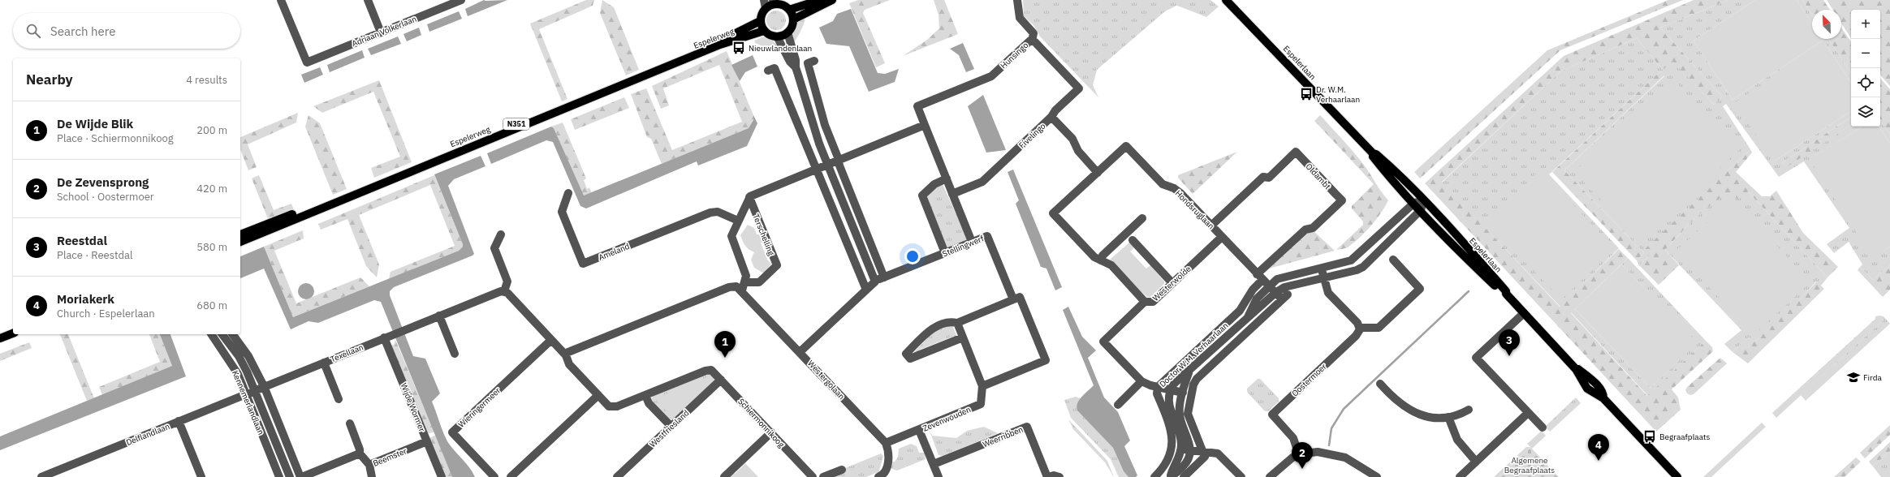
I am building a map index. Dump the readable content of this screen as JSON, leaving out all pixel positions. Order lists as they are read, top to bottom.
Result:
{
  "streets": {
    "main road": ["Espelerweg", "Espelerlaan", "N351"],
    "street": [
      "Adriaan Volkerlaan",
      "Hunsingo",
      "Fivelingo",
      "Oldambt",
      "Hondsruglaan",
      "Terschelling",
      "Stellingwerf",
      "Ameland",
      "Westerwolde",
      "Texellaan",
      "Doctor W.M. Verhaarlaan",
      "Westergolaan",
      "Oostermoer",
      "Kennemerlandlaan",
      "Wijde Wormer",
      "Wieringermeer",
      "Zevenwouden",
      "Schiermonnikoog",
      "Westfriesland",
      "Delflandlaan",
      "Weerribben",
      "Beemster"
    ]
  },
  "crossings": [
    ["Hunsingo", "Fivelingo"],
    ["Espelerlaan", "Doctor W.M. Verhaarlaan"],
    ["Fivelingo", "Hondsruglaan"],
    ["Oldambt", "Hondsruglaan"],
    ["Oldambt", "Doctor W.M. Verhaarlaan"],
    ["Hondsruglaan", "Westerwolde"],
    ["Hondsruglaan", "Doctor W.M. Verhaarlaan"],
    ["Terschelling", "Ameland"],
    ["Westerwolde", "Doctor W.M. Verhaarlaan"],
    ["Texellaan", "Kennemerlandlaan"],
    ["Texellaan", "Wijde Wormer"],
    ["Texellaan", "Delflandlaan"],
    ["Kennemerlandlaan", "Delflandlaan"],
    ["Wijde Wormer", "Beemster"],
    ["Schiermonnikoog", "Westfriesland"]
  ],
  "parks": ["Algemene Begraafplaats"],
  "places": {
    "bus stop": ["Nieuwlandenlaan", "Dr. W.M. Verhaarlaan", "Begraafplaats"],
    "school or university": ["Firda"]
  },
  "north": "top left",
  "page": {
    "map_buttons": ["+", "−"],
    "search": "Search here",
    "heading": ["Nearby", "4 results"],
    "list": [
      {
        "mark": "1",
        "name": "De Wijde Blik",
        "note": "Place · Schiermonnikoog",
        "value": "200 m"
      },
      {
        "mark": "2",
        "name": "De Zevensprong",
        "note": "School · Oostermoer",
        "value": "420 m"
      },
      {
        "mark": "3",
        "name": "Reestdal",
        "note": "Place · Reestdal",
        "value": "580 m"
      },
      {
        "mark": "4",
        "name": "Moriakerk",
        "note": "Church · Espelerlaan",
        "value": "680 m"
      }
    ],
    "pins": [
      "3",
      "1",
      "4",
      "2"
    ]
  }
}
